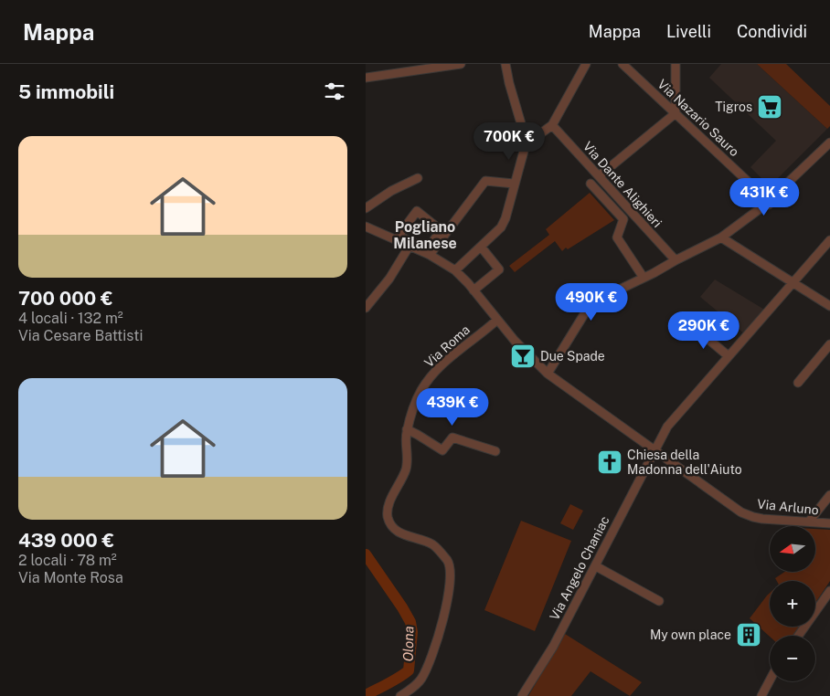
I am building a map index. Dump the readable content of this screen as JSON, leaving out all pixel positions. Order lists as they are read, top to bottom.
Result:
{
  "streets": {
    "street": [
      "Via Nazario Sauro",
      "Via Dante Alighieri",
      "Via Roma",
      "Via Arluno",
      "Via Angelo Chaniac"
    ]
  },
  "crossings": [
    ["Via Roma", "Via Arluno"],
    ["Via Arluno", "Via Angelo Chaniac"]
  ],
  "districts": ["Pogliano Milanese"],
  "water": ["Olona"],
  "places": {
    "supermarket": ["Tigros"],
    "bar": ["Due Spade"],
    "church": ["Chiesa della Madonna dell'Aiuto"],
    "building": ["My own place"]
  },
  "north": "left",
  "page": {
    "header": "Mappa",
    "nav": ["Mappa", "Livelli", "Condividi"],
    "heading": "5 immobili",
    "list": [
      {
        "name": "700 000 €",
        "note": "4 locali · 132 m² · Via Cesare Battisti"
      },
      {
        "name": "439 000 €",
        "note": "2 locali · 78 m² · Via Monte Rosa"
      }
    ],
    "price": [
      "700K €",
      "431K €",
      "490K €",
      "290K €",
      "439K €"
    ],
    "map_buttons": ["+", "−"]
  }
}
